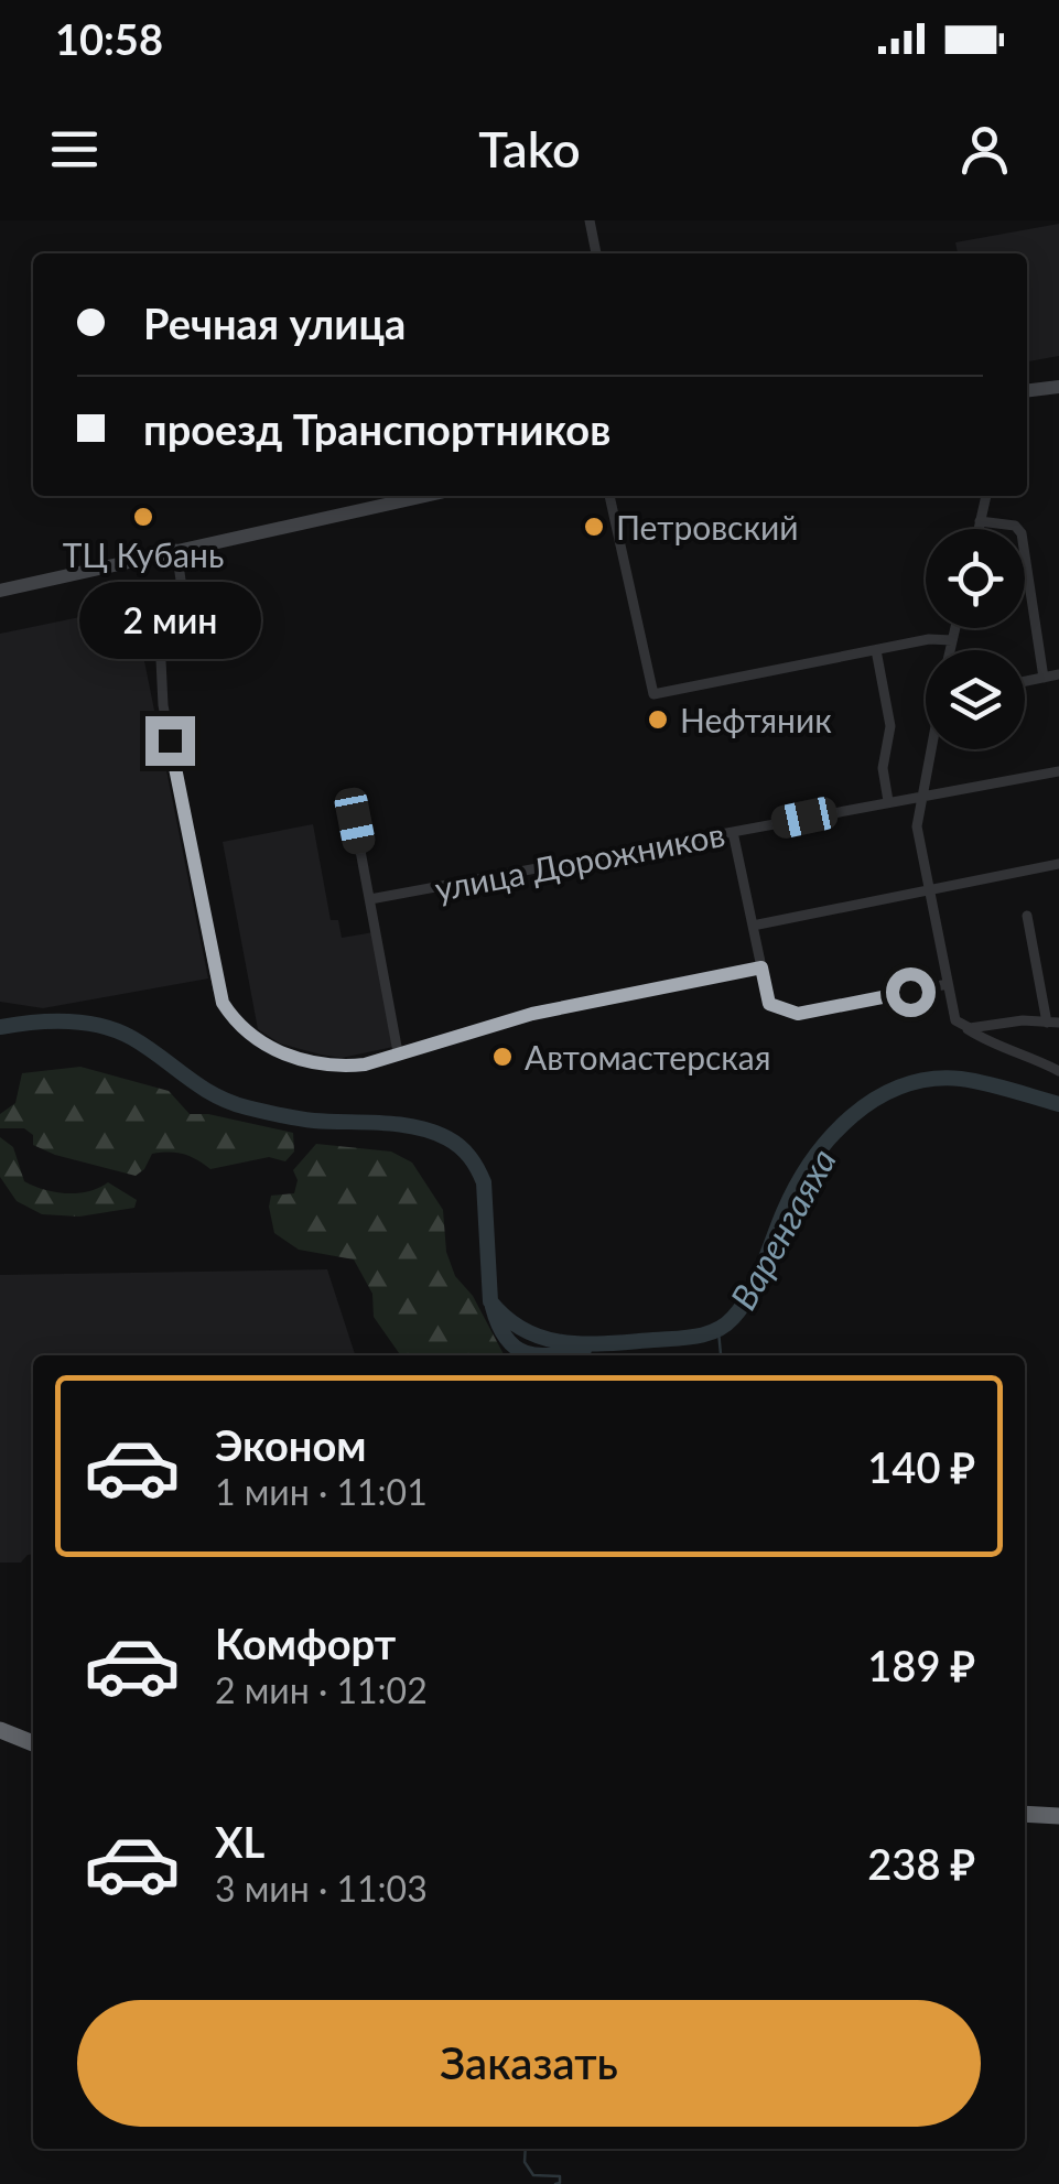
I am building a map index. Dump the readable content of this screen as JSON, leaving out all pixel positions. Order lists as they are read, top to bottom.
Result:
{
  "streets": {
    "street": ["улица Дорожников"]
  },
  "water": ["Варенгаяха"],
  "places": [
    "ТЦ Кубань",
    "Петровский",
    "Нефтяник",
    "Автомастерская"
  ],
  "page": {
    "status": "10:58",
    "header": "Tako",
    "banner": ["Речная улица", "проезд Транспортников"],
    "bubble": "2 мин",
    "list": [
      {
        "name": "Эконом",
        "note": "1 мин · 11:01",
        "value": "140 ₽"
      },
      {
        "name": "Комфорт",
        "note": "2 мин · 11:02",
        "value": "189 ₽"
      },
      {
        "name": "XL",
        "note": "3 мин · 11:03",
        "value": "238 ₽"
      }
    ],
    "buttons": "Заказать"
  }
}
